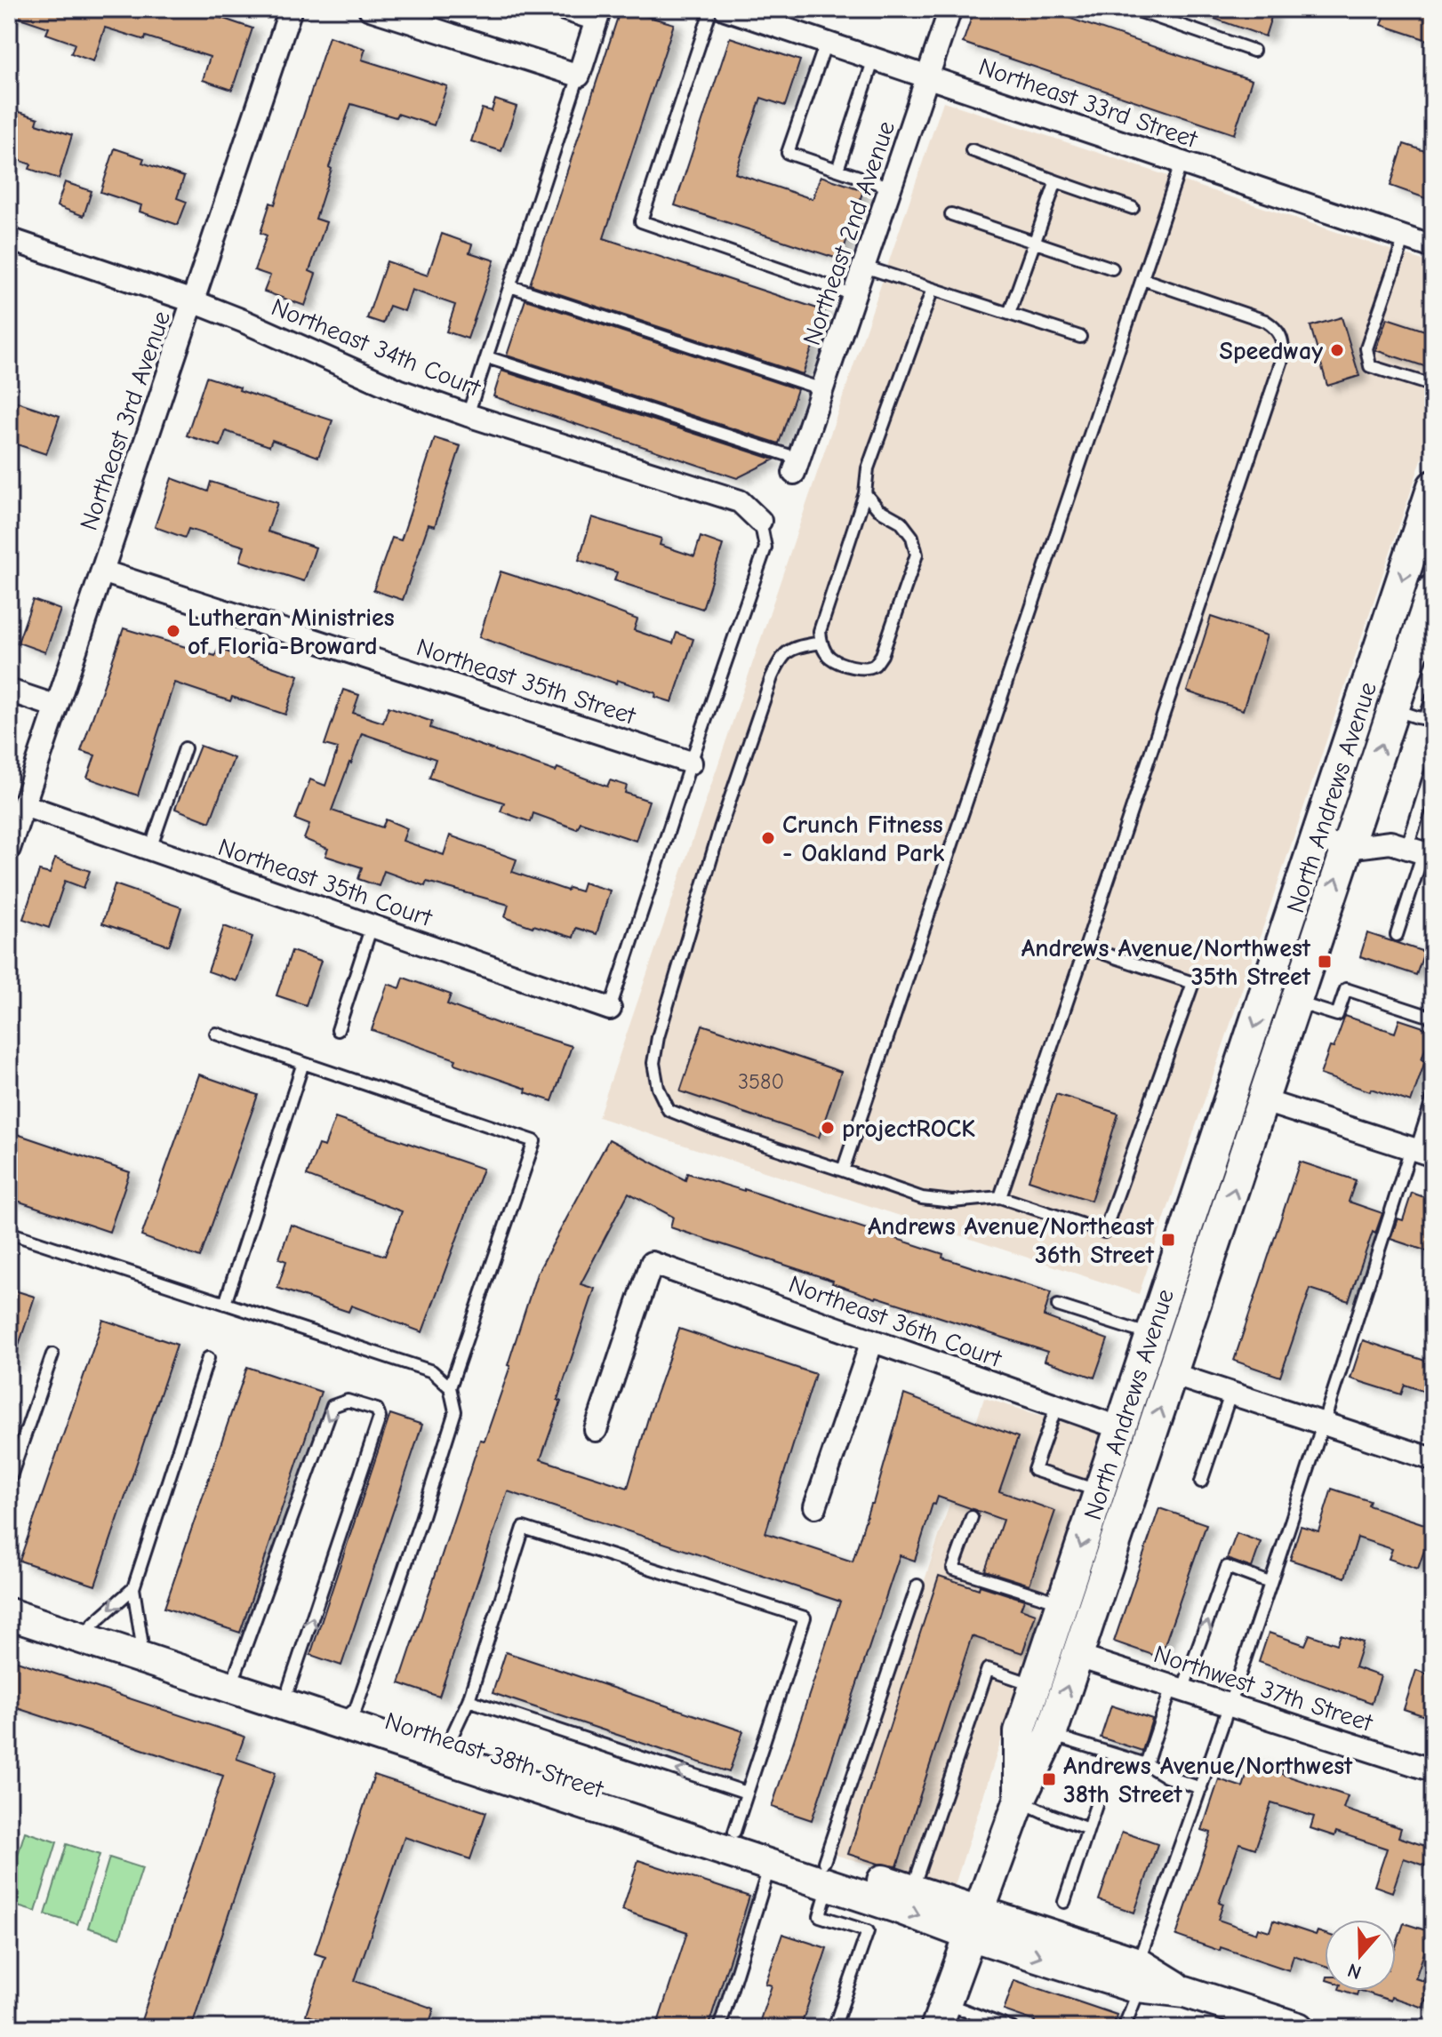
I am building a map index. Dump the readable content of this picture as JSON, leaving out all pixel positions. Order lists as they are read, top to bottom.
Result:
{
  "streets": {
    "main road": ["North Andrews Avenue", "Northeast 38th Street"],
    "street": [
      "Northeast 33rd Street",
      "Northeast 2nd Avenue",
      "Northeast 34th Court",
      "Northeast 3rd Avenue",
      "Northeast 35th Street",
      "Northeast 35th Court",
      "Northeast 36th Court",
      "Northwest 37th Street"
    ]
  },
  "crossings": [
    ["Northeast 33rd Street", "Northeast 2nd Avenue"],
    ["Northeast 34th Court", "Northeast 3rd Avenue"],
    ["Northeast 3rd Avenue", "Northeast 35th Street"],
    ["Northeast 3rd Avenue", "Northeast 35th Court"],
    ["North Andrews Avenue", "Northeast 36th Court"],
    ["North Andrews Avenue", "Northwest 37th Street"],
    ["North Andrews Avenue", "Northeast 38th Street"]
  ],
  "places": {
    "other": [
      "Speedway",
      "Lutheran Ministries of Floria-Broward",
      "Crunch Fitness - Oakland Park",
      "projectROCK"
    ],
    "transit": ["Andrews Avenue/Northwest 35th Street", "Andrews Avenue/Northeast 36th Street", "Andrews Avenue/Northwest 38th Street"]
  },
  "house_numbers": ["3580"],
  "north": "bottom"
}
